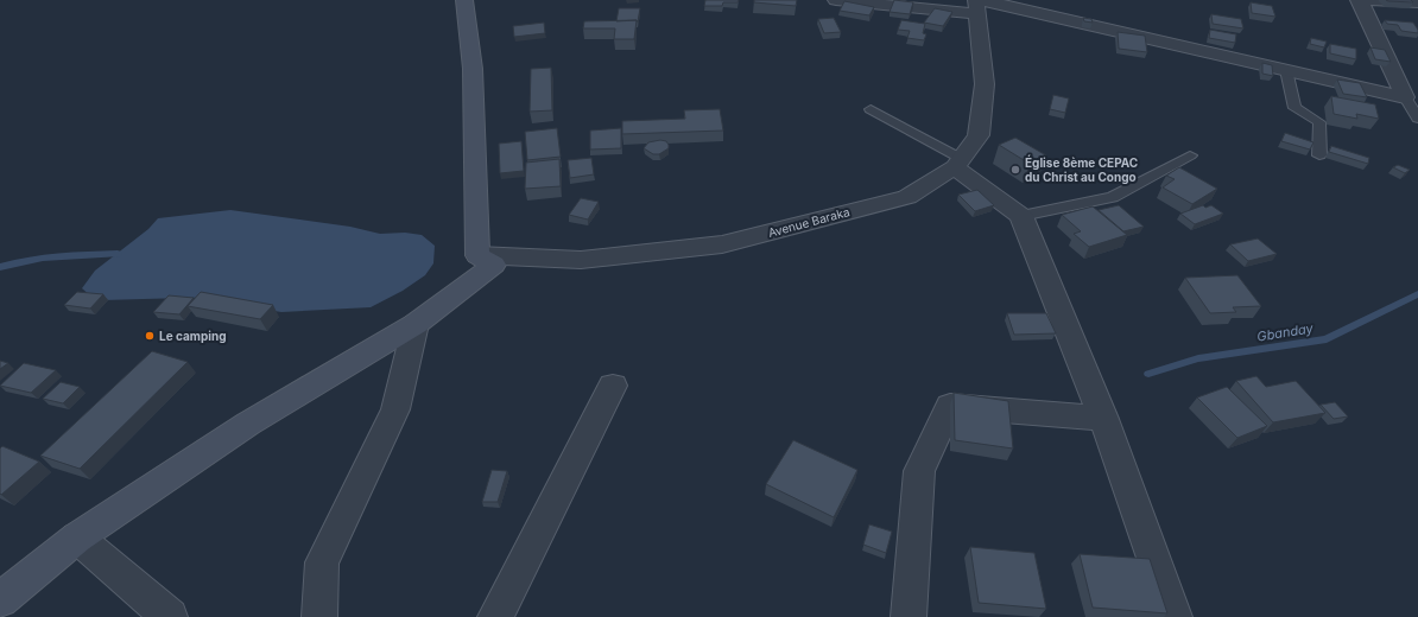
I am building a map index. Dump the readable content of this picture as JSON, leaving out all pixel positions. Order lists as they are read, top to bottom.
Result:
{
  "streets": {
    "street": ["Avenue Baraka"]
  },
  "water": ["Gbanday"],
  "places": ["Église 8ème CEPAC du Christ au Congo", "Le camping"]
}
